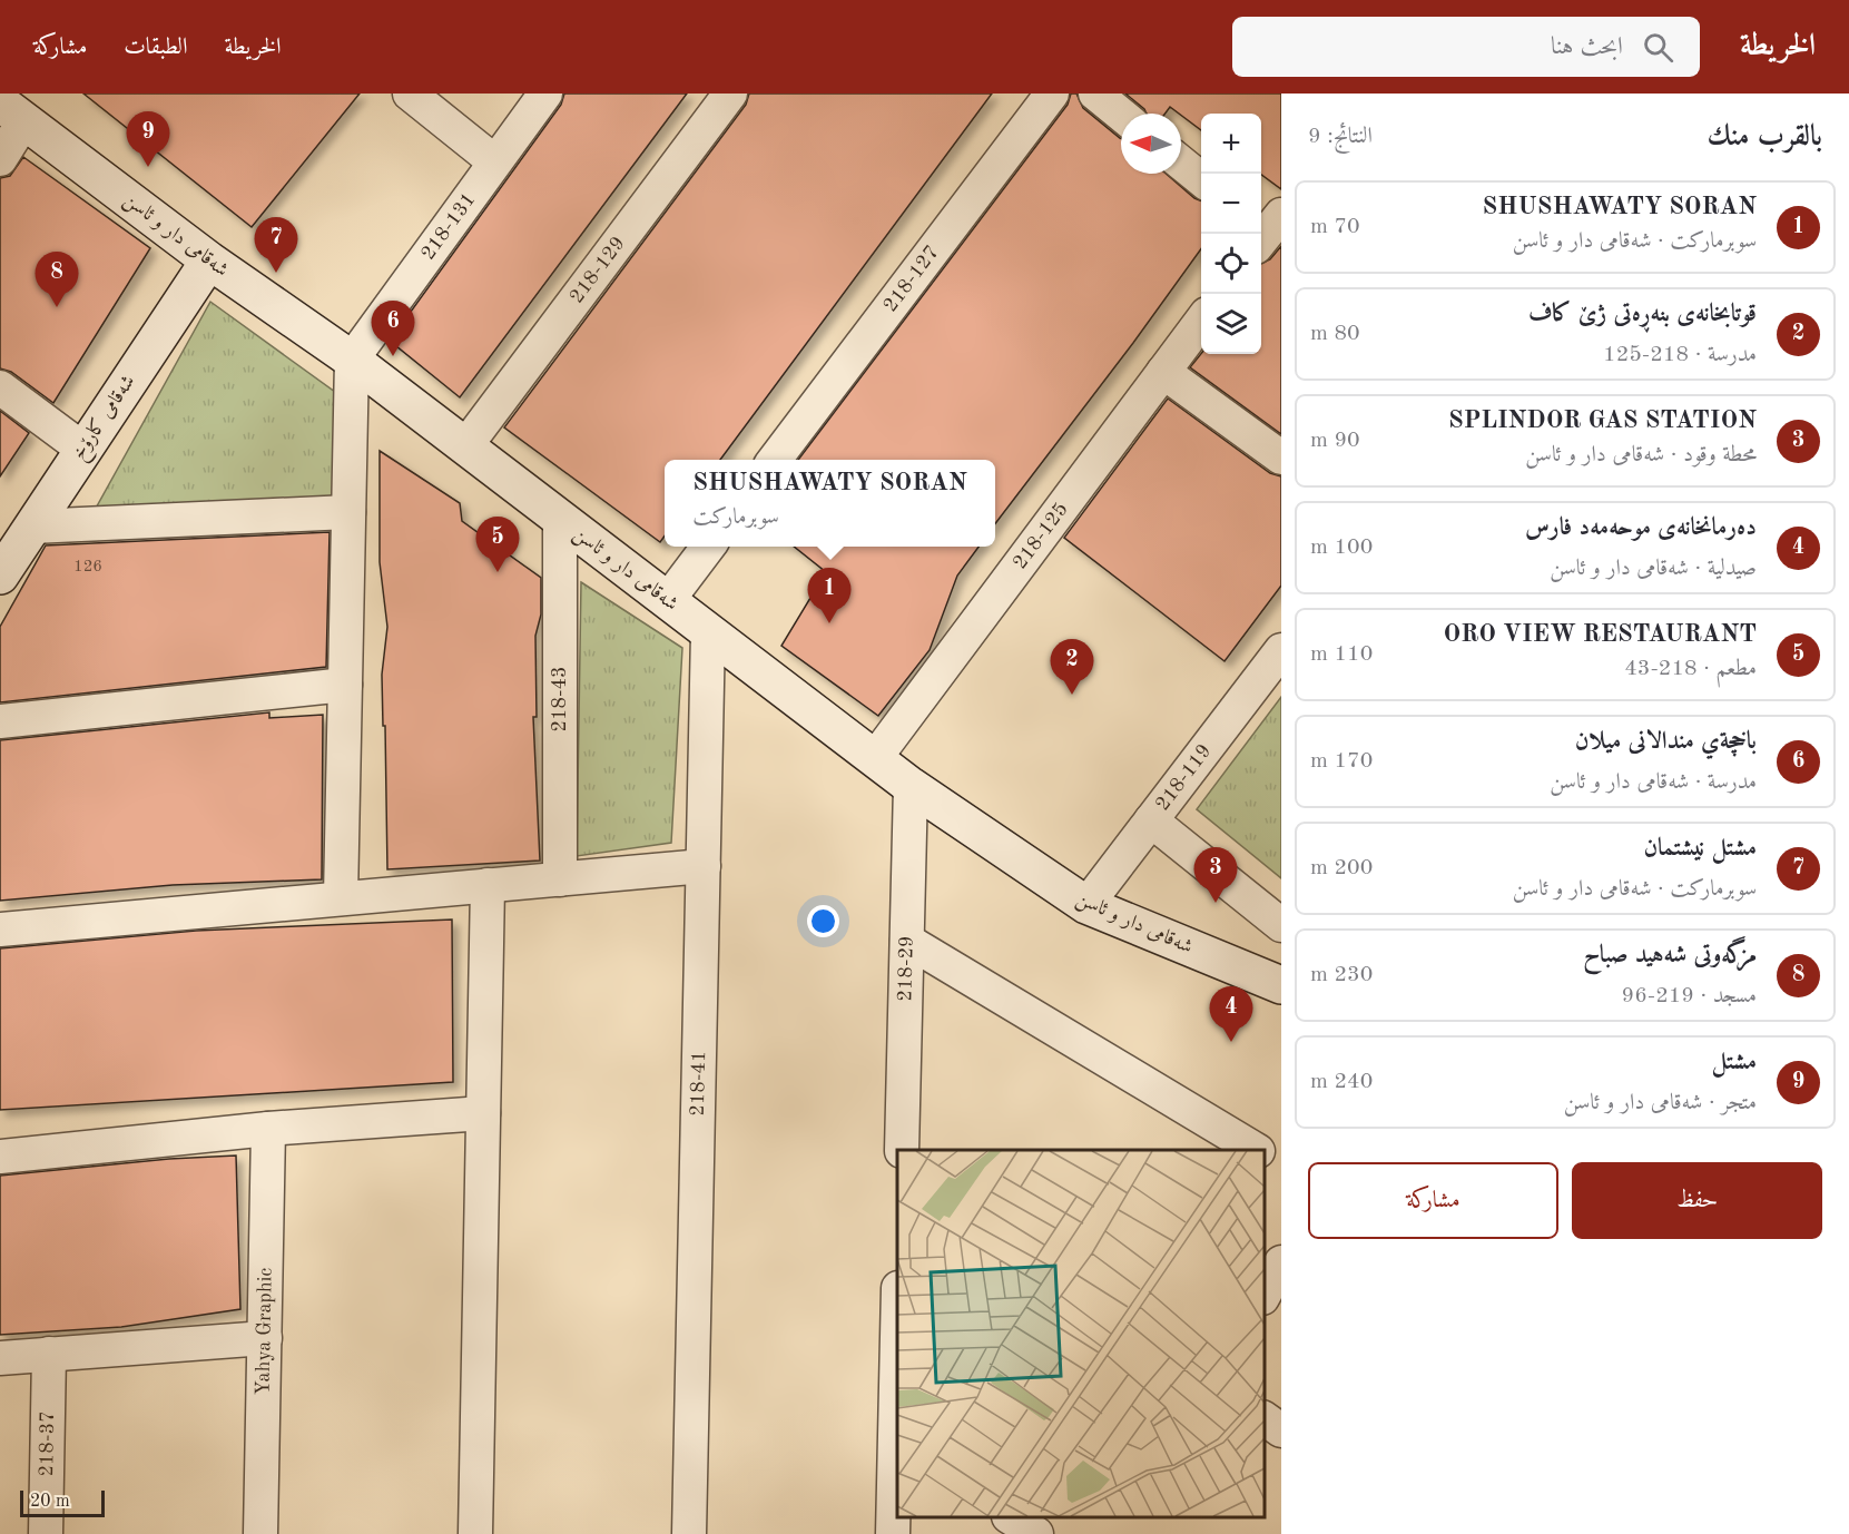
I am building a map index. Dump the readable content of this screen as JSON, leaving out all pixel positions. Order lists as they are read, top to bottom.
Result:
{
  "streets": {
    "street": [
      "218-131",
      "شەقامی دار و ئاسن",
      "218-129",
      "218-127",
      "شەقامی کارۆخ",
      "218-125",
      "218-43",
      "218-119",
      "218-29",
      "218-41",
      "Yahya Graphic",
      "218-37"
    ]
  },
  "crossings": [
    ["218-131", "شەقامی دار و ئاسن"],
    ["شەقامی دار و ئاسن", "218-129"],
    ["شەقامی دار و ئاسن", "شەقامی کارۆخ"],
    ["شەقامی دار و ئاسن", "218-125"],
    ["شەقامی دار و ئاسن", "218-43"],
    ["شەقامی دار و ئاسن", "218-119"],
    ["شەقامی دار و ئاسن", "218-29"],
    ["شەقامی دار و ئاسن", "218-41"]
  ],
  "house_numbers": ["126"],
  "scale_bar": "20 m",
  "north": "left",
  "page": {
    "header": "الخريطة",
    "search": "ابحث هنا",
    "nav": ["الخريطة", "الطبقات", "مشاركة"],
    "heading": ["بالقرب منك", "النتائج: 9"],
    "pins": [
      "9",
      "7",
      "8",
      "6",
      "5",
      "1",
      "2",
      "3",
      "4"
    ],
    "map_buttons": ["+", "−"],
    "list": [
      {
        "mark": "1",
        "name": "SHUSHAWATY SORAN",
        "note": "سوبرماركت · شەقامی دار و ئاسن",
        "value": "70 m"
      },
      {
        "mark": "2",
        "name": "قوتابخانەی بنەڕەتی ژێ کاف",
        "note": "مدرسة · 218-125",
        "value": "80 m"
      },
      {
        "mark": "3",
        "name": "SPLINDOR GAS STATION",
        "note": "محطة وقود · شەقامی دار و ئاسن",
        "value": "90 m"
      },
      {
        "mark": "4",
        "name": "دەرمانخانەی موحەمەد فارس",
        "note": "صيدلية · شەقامی دار و ئاسن",
        "value": "100 m"
      },
      {
        "mark": "5",
        "name": "ORO VIEW RESTAURANT",
        "note": "مطعم · 218-43",
        "value": "110 m"
      },
      {
        "mark": "6",
        "name": "باخچةي مندالانى ميلان",
        "note": "مدرسة · شەقامی دار و ئاسن",
        "value": "170 m"
      },
      {
        "mark": "7",
        "name": "مشتل نيشتمان",
        "note": "سوبرماركت · شەقامی دار و ئاسن",
        "value": "200 m"
      },
      {
        "mark": "8",
        "name": "مزگه‌وتی شه‌هید صباح",
        "note": "مسجد · 219-96",
        "value": "230 m"
      },
      {
        "mark": "9",
        "name": "مشتل",
        "note": "متجر · شەقامی دار و ئاسن",
        "value": "240 m"
      }
    ],
    "popup": ["SHUSHAWATY SORAN", "سوبرماركت"],
    "buttons": ["حفظ", "مشاركة"],
    "scale": "20 m"
  }
}
